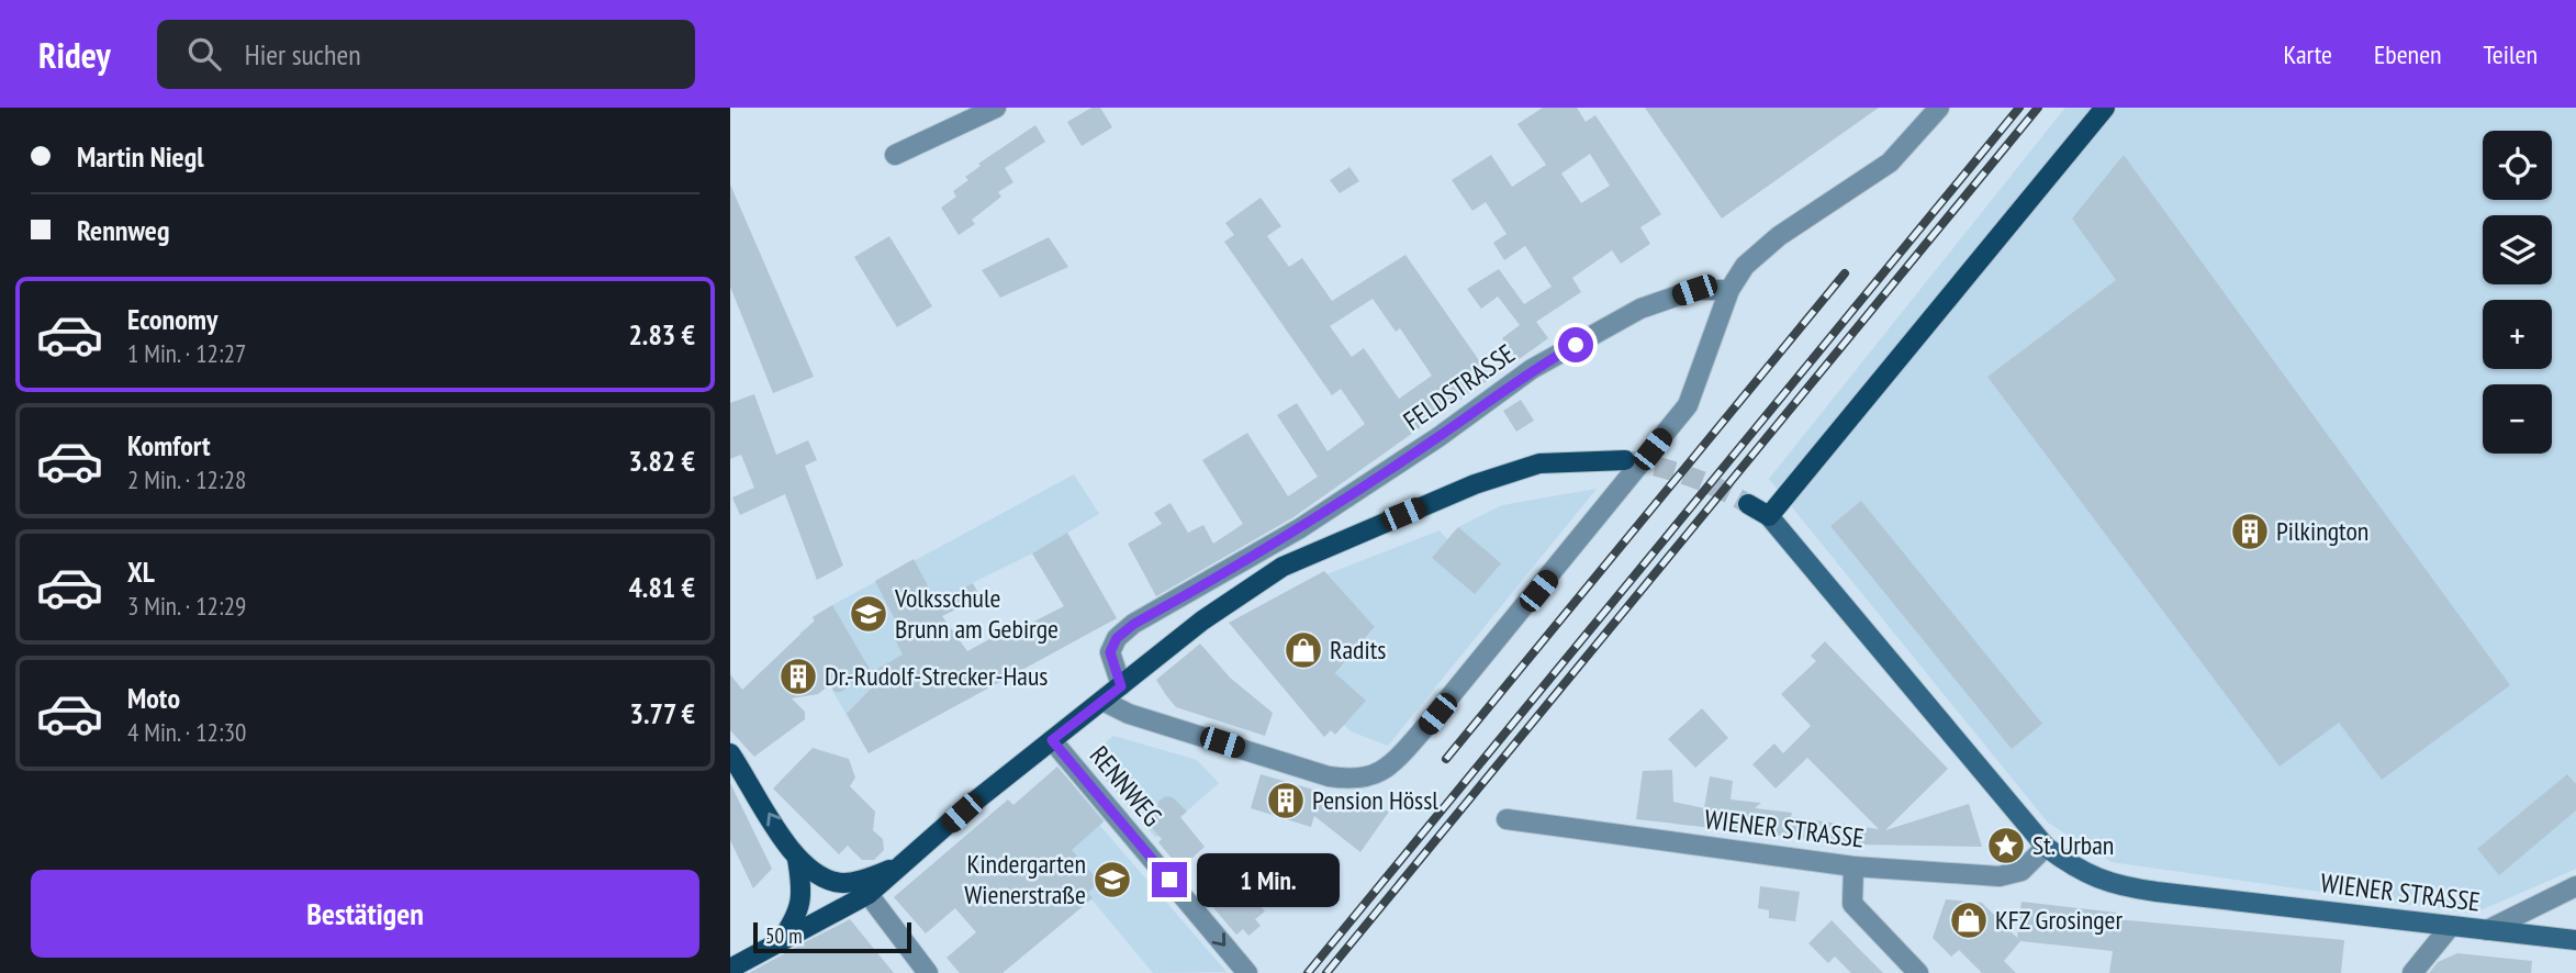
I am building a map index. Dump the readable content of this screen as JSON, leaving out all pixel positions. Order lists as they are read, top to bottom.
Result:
{
  "streets": {
    "main road": ["WIENER STRASSE"],
    "street": ["FELDSTRASSE", "RENNWEG"]
  },
  "one_way": ["RENNWEG"],
  "places": {
    "building": ["Pilkington", "Dr.-Rudolf-Strecker-Haus", "Pension Hössl"],
    "school or university": ["Volksschule Brunn am Gebirge", "Kindergarten Wienerstraße"],
    "shop": ["Radits", "KFZ Grosinger"],
    "place": ["St. Urban"]
  },
  "scale_bar": "50 m",
  "page": {
    "header": "Ridey",
    "search": "Hier suchen",
    "nav": ["Karte", "Ebenen", "Teilen"],
    "banner": ["Martin Niegl", "Rennweg"],
    "map_buttons": ["+", "−"],
    "list": [
      {
        "name": "Economy",
        "note": "1 Min. · 12:27",
        "value": "2.83 €"
      },
      {
        "name": "Komfort",
        "note": "2 Min. · 12:28",
        "value": "3.82 €"
      },
      {
        "name": "XL",
        "note": "3 Min. · 12:29",
        "value": "4.81 €"
      },
      {
        "name": "Moto",
        "note": "4 Min. · 12:30",
        "value": "3.77 €"
      }
    ],
    "bubble": "1 Min.",
    "buttons": "Bestätigen",
    "scale": "50 m"
  }
}
